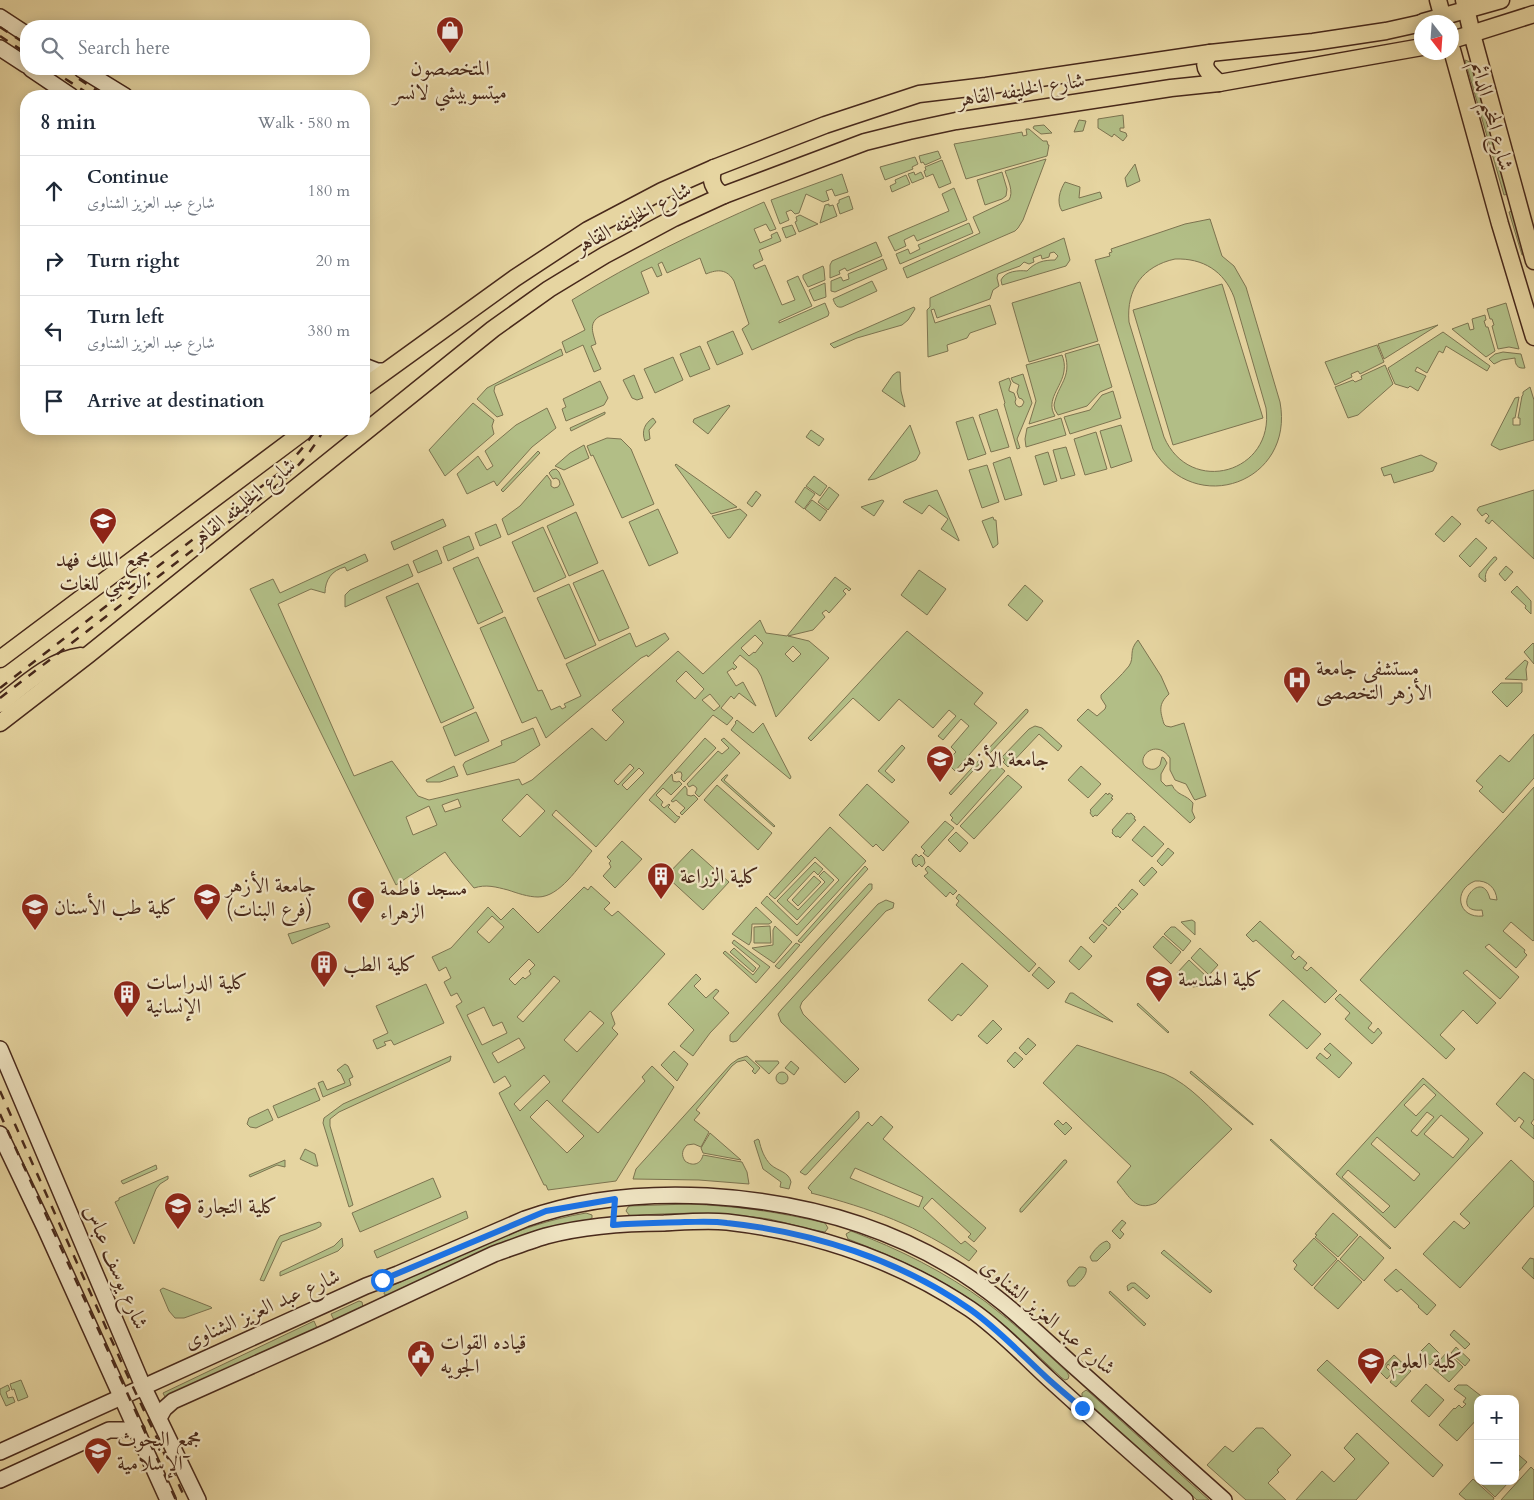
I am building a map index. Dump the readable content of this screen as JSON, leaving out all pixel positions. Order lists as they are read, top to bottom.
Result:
{
  "streets": {
    "main road": ["شارع الخليفه القاهر", "شارع المخيم الدائم"],
    "street": ["شارع يوسف عباس", "شارع عبد العزيز الشناوى"]
  },
  "crossings": [
    ["شارع الخليفه القاهر", "شارع المخيم الدائم"],
    ["شارع يوسف عباس", "شارع عبد العزيز الشناوى"]
  ],
  "places": {
    "shop": ["المتخصصون ميتسوبيشي لانسر"],
    "school or university": [
      "مجمع الملك فهد الرسمي للغات",
      "جامعة الأزهر",
      "جامعة الأزهر (فرع البنات)",
      "كلية طب الأسنان",
      "كلية الهندسة",
      "كلية التجارة",
      "كلية العلوم",
      "مجمع البحوث الإسلامية"
    ],
    "hospital": ["مستشفى جامعة الأزهر التخصصى"],
    "building": ["كلية الزراعة", "كلية الطب", "كلية الدراسات الإنسانية"],
    "mosque": ["مسجد فاطمة الزهراء"],
    "public building": ["قياده القوات الجويه"]
  },
  "north": "bottom",
  "page": {
    "search": "Search here",
    "heading": ["8 min", "Walk · 580 m"],
    "list": [
      ["Continue", "شارع عبد العزيز الشناوى", "180 m"],
      ["Turn right", "20 m"],
      ["Turn left", "شارع عبد العزيز الشناوى", "380 m"],
      "Arrive at destination"
    ],
    "map_buttons": ["+", "−"]
  }
}
